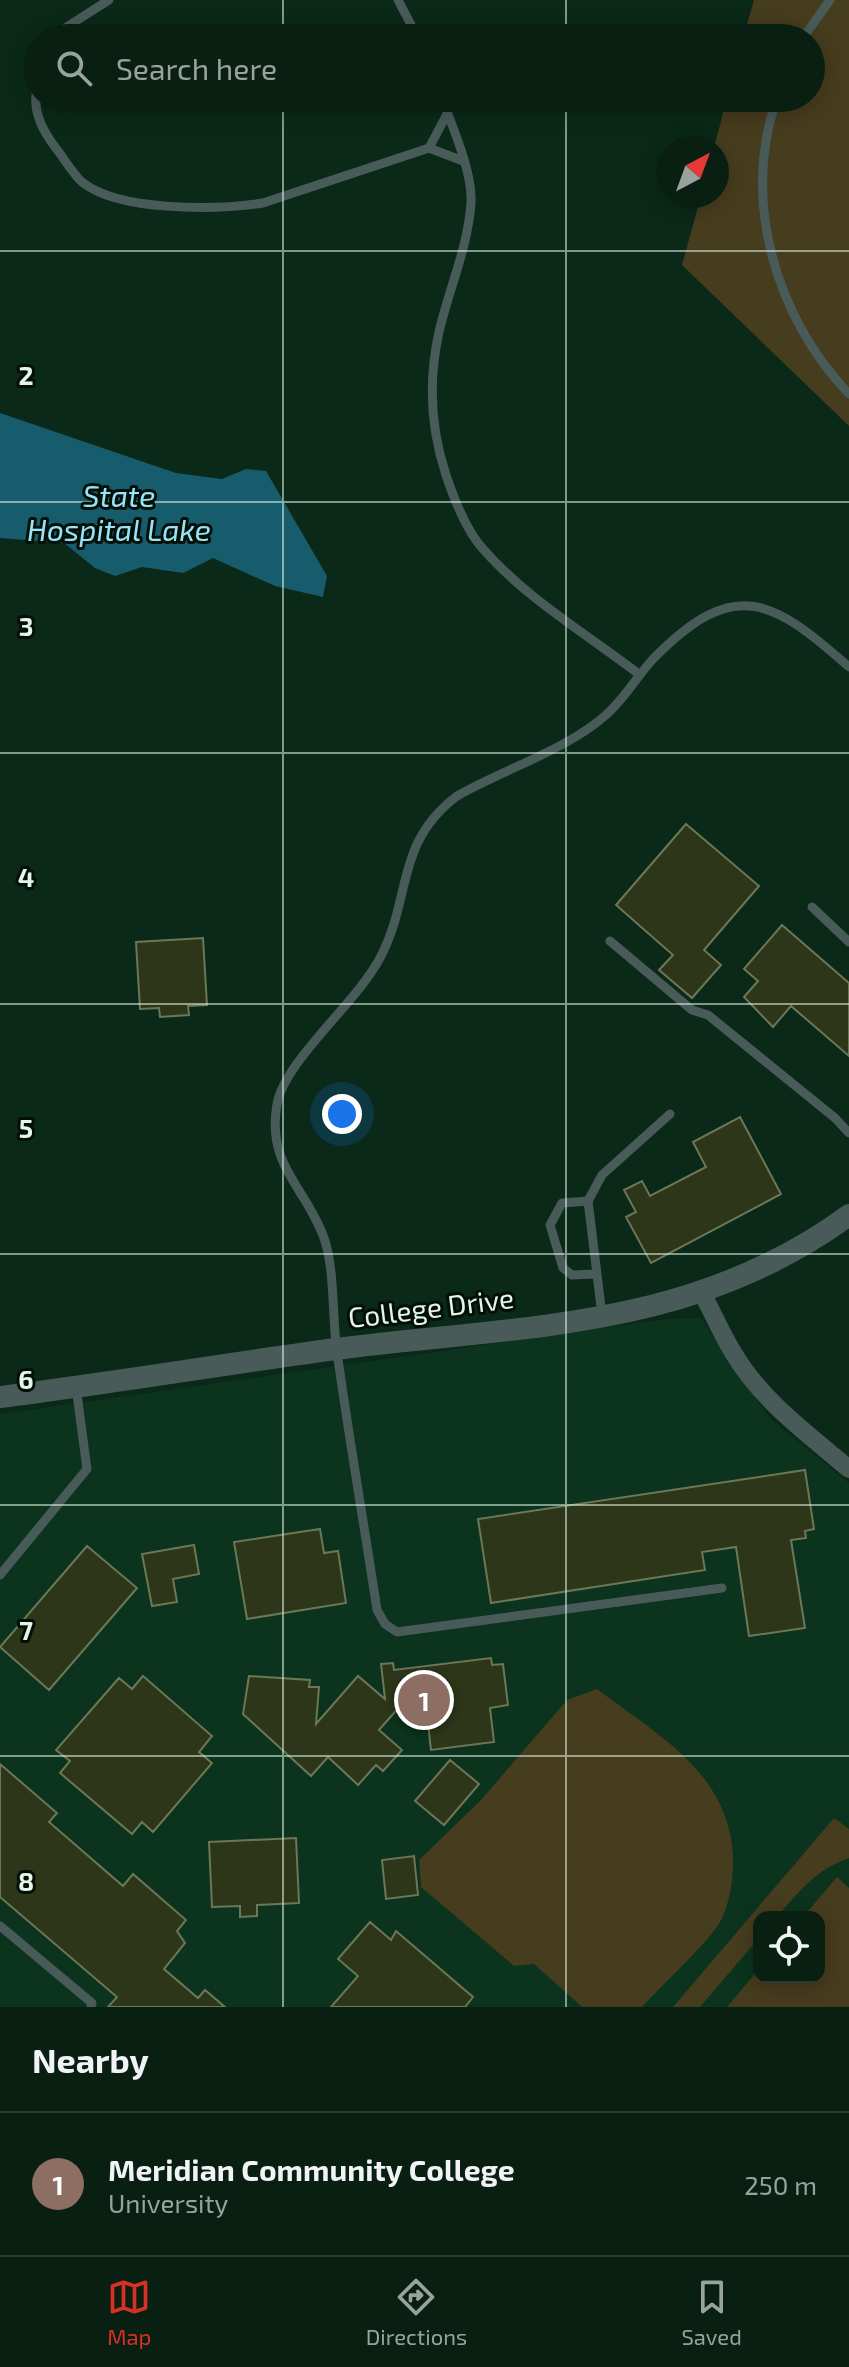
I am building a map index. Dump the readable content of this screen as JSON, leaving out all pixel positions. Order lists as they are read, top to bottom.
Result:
{
  "streets": {
    "street": ["College Drive"]
  },
  "water": ["State Hospital Lake"],
  "north": "top right",
  "page": {
    "search": "Search here",
    "pins": "1",
    "heading": "Nearby",
    "list": [
      {
        "mark": "1",
        "name": "Meridian Community College",
        "note": "University",
        "value": "250 m"
      }
    ],
    "nav": ["Map", "Directions", "Saved"]
  },
  "grid": {
    "rows": [
      "2",
      "3",
      "4",
      "5",
      "6",
      "7",
      "8"
    ]
  }
}
